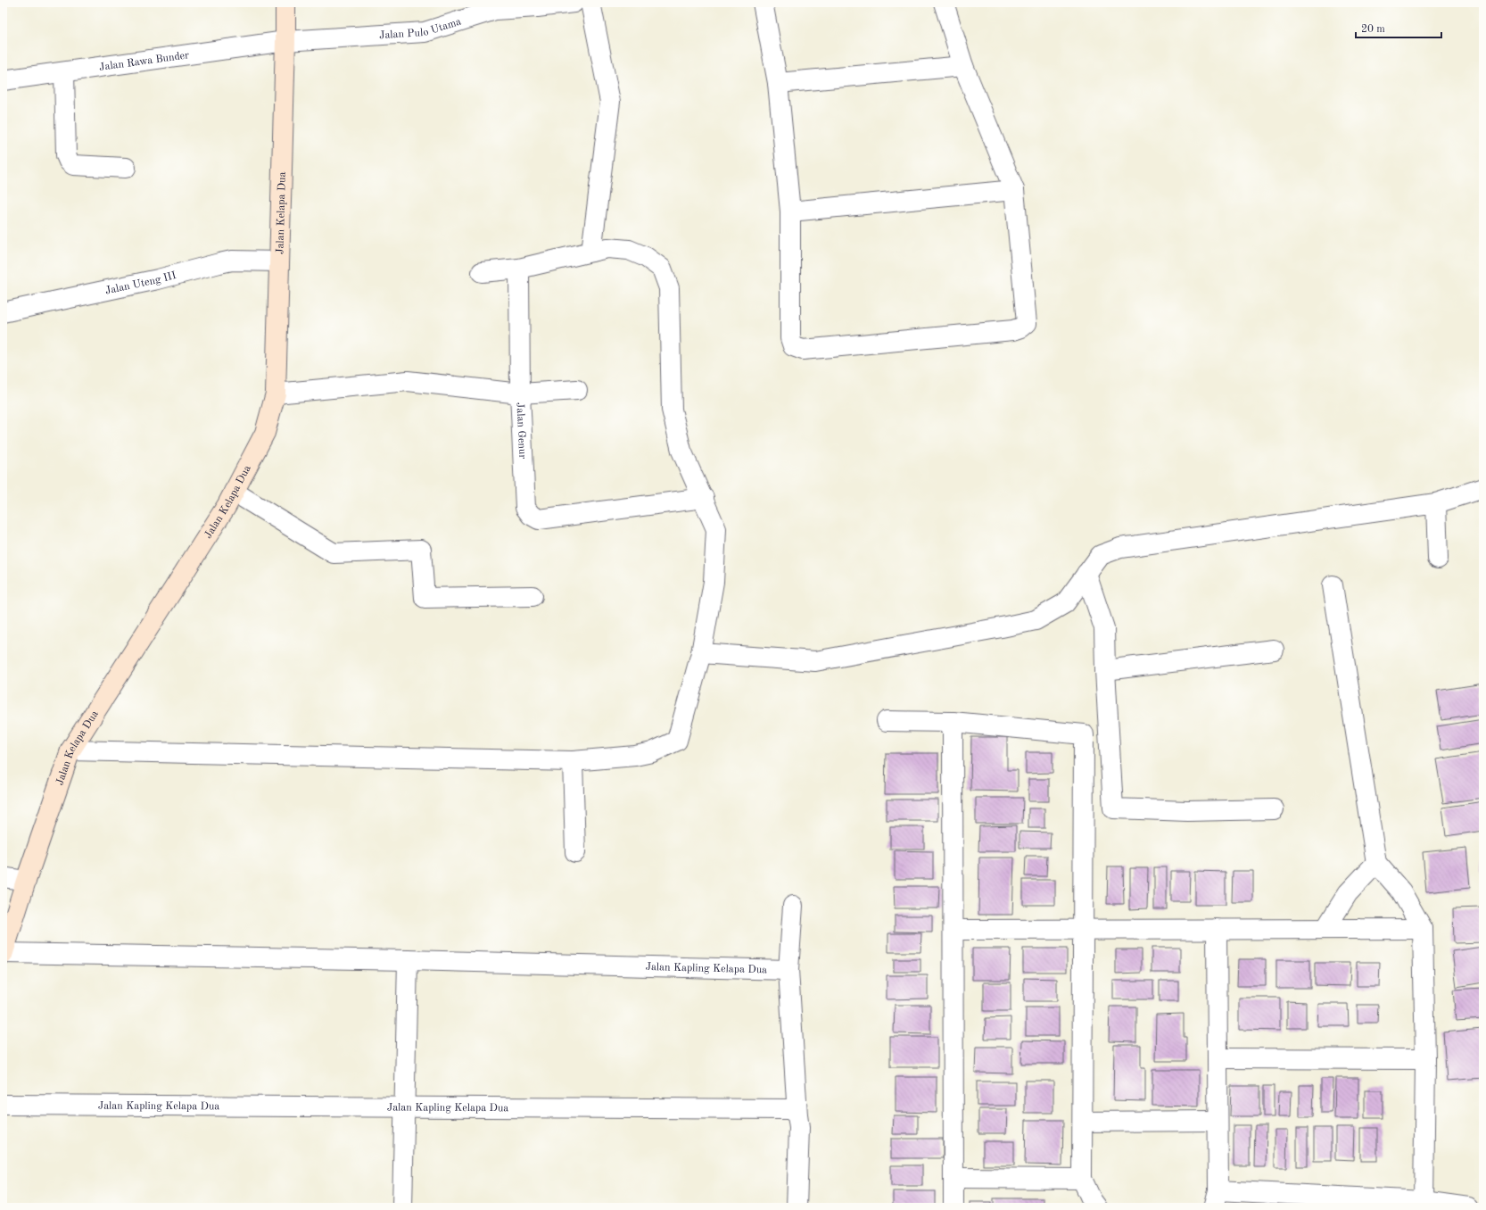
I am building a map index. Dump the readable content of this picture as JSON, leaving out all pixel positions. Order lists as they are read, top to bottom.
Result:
{
  "streets": {
    "main road": ["Jalan Kelapa Dua"],
    "street": [
      "Jalan Pulo Utama",
      "Jalan Rawa Bunder",
      "Jalan Uteng III",
      "Jalan Genur",
      "Jalan Kapling Kelapa Dua"
    ]
  },
  "crossings": [
    ["Jalan Pulo Utama", "Jalan Rawa Bunder"],
    ["Jalan Pulo Utama", "Jalan Kelapa Dua"],
    ["Jalan Rawa Bunder", "Jalan Kelapa Dua"],
    ["Jalan Kelapa Dua", "Jalan Uteng III"],
    ["Jalan Kelapa Dua", "Jalan Genur"],
    ["Jalan Kelapa Dua", "Jalan Kapling Kelapa Dua"]
  ],
  "scale_bar": "20 m"
}
